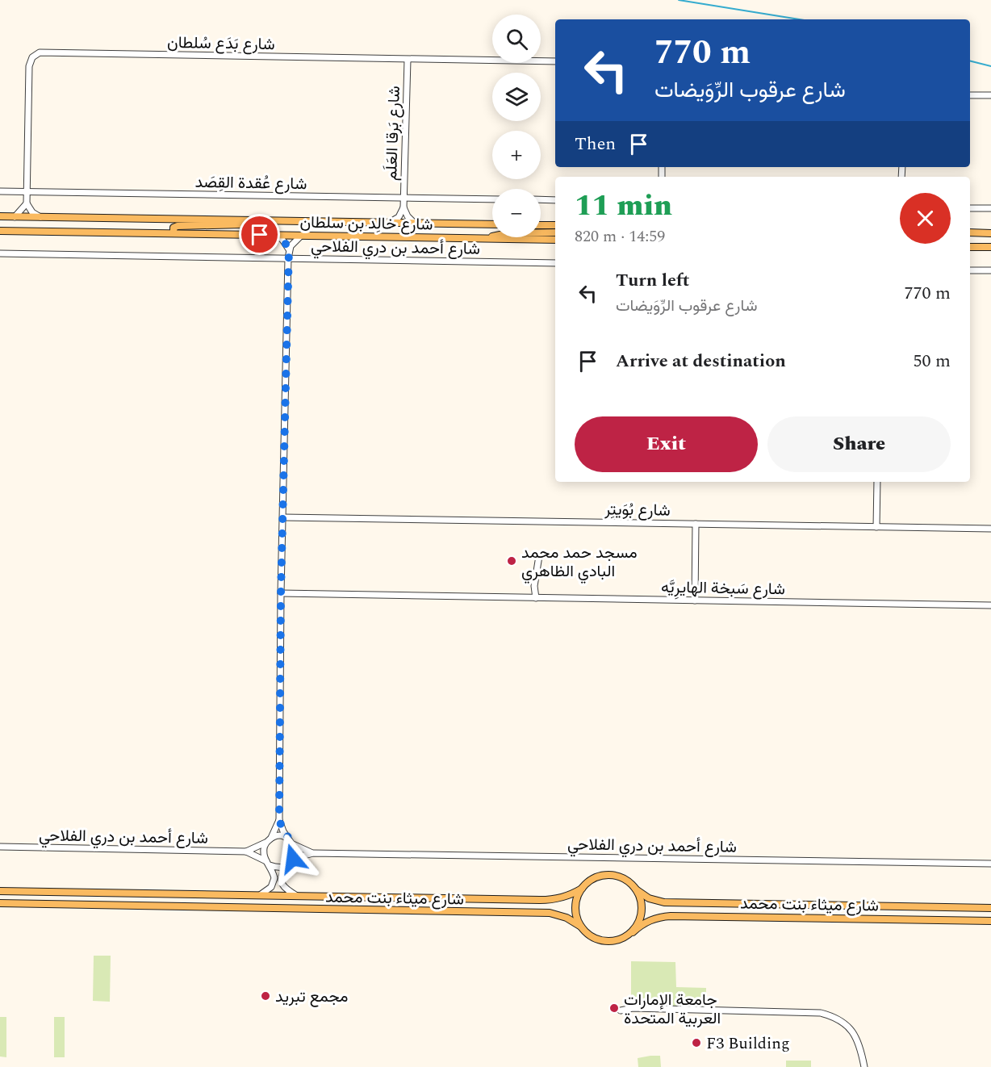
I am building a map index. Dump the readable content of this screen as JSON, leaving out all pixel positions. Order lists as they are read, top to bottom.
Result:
{
  "streets": {
    "main road": ["شارع خالِد بن سلطان", "شارع ميثاء بنت محمد"],
    "street": [
      "شارع بَدَع سُلطان",
      "شارع بَرقا العَلَم",
      "شارع عُقدة القِصَد",
      "شارع أحمد بن دري الفلاحي",
      "شارع بُوَيتِر",
      "شارع سَبخة الهايرِيَّه"
    ]
  },
  "crossings": [
    ["شارع بَدَع سُلطان", "شارع بَرقا العَلَم"],
    ["شارع بَدَع سُلطان", "شارع عُقدة القِصَد"],
    ["شارع بَرقا العَلَم", "شارع عُقدة القِصَد"]
  ],
  "places": [
    "مسجد حمد محمد البادي الظاهري",
    "مجمع تبريد",
    "جامعة الإمارات العربية المتحدة",
    "F3 Building"
  ],
  "page": {
    "map_buttons": ["+", "−"],
    "turn": ["770 m", "شارع عرقوب الرِّوَيضات"],
    "then": "Then",
    "heading": ["11 min", "820 m · 14:59"],
    "list": [
      {
        "name": "Turn left",
        "note": "شارع عرقوب الرِّوَيضات",
        "value": "770 m"
      },
      {
        "name": "Arrive at destination",
        "value": "50 m"
      }
    ],
    "buttons": ["Exit", "Share"]
  }
}
